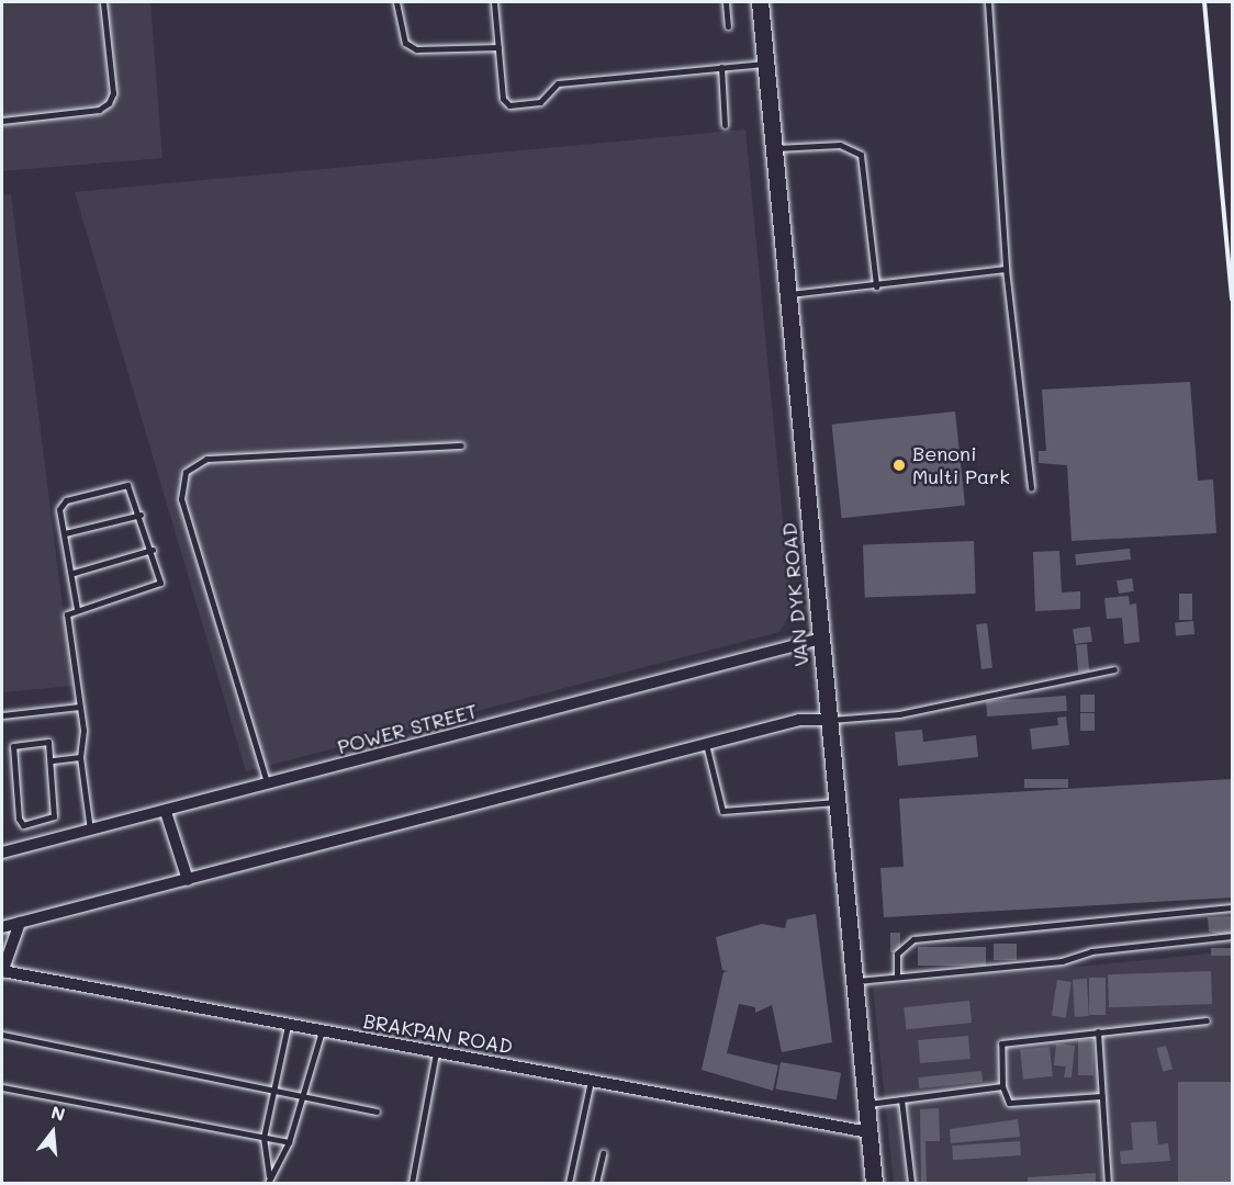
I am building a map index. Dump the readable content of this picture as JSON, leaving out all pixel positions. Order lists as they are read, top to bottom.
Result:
{
  "streets": {
    "main road": ["VAN DYK ROAD"],
    "street": ["POWER STREET", "BRAKPAN ROAD"]
  },
  "crossings": [
    ["VAN DYK ROAD", "POWER STREET"],
    ["VAN DYK ROAD", "BRAKPAN ROAD"]
  ],
  "places": ["Benoni Multi Park"],
  "north": "top"
}
